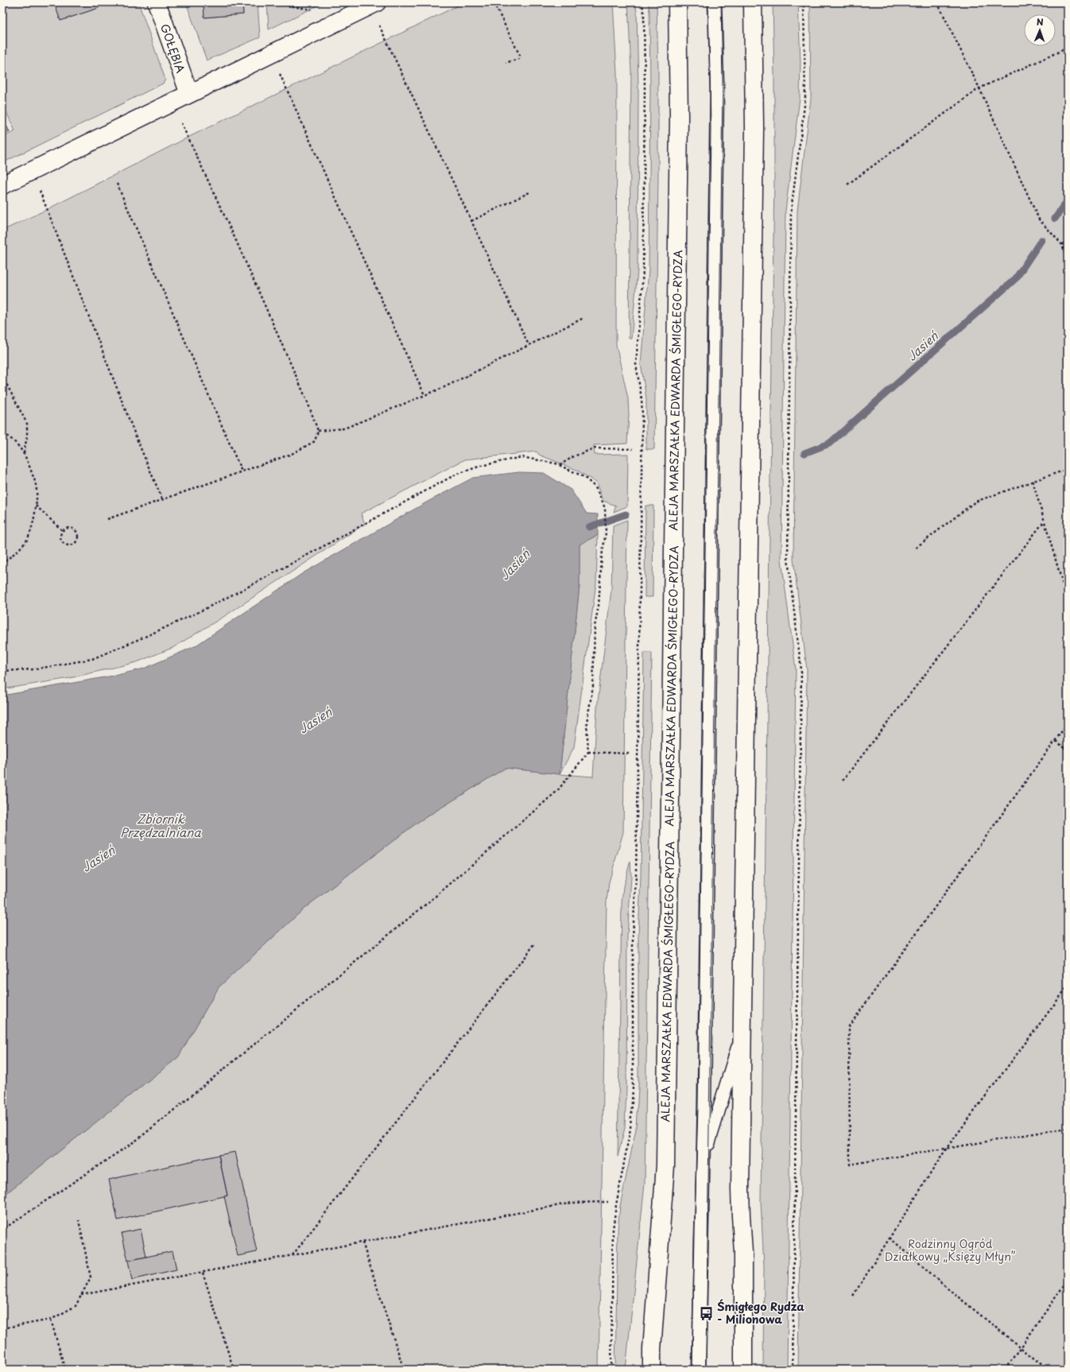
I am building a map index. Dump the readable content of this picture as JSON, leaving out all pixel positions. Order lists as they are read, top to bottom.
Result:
{
  "streets": {
    "main road": ["GOŁĘBIA", "ALEJA MARSZAŁKA EDWARDA ŚMIGŁEGO-RYDZA"]
  },
  "water": ["Jasień", "Zbiornik Przędzalniana"],
  "parks": ["Rodzinny Ogród Działkowy „Księży Młyn”"],
  "places": {
    "bus stop": ["Śmigłego Rydza - Milionowa"]
  },
  "north": "top"
}
